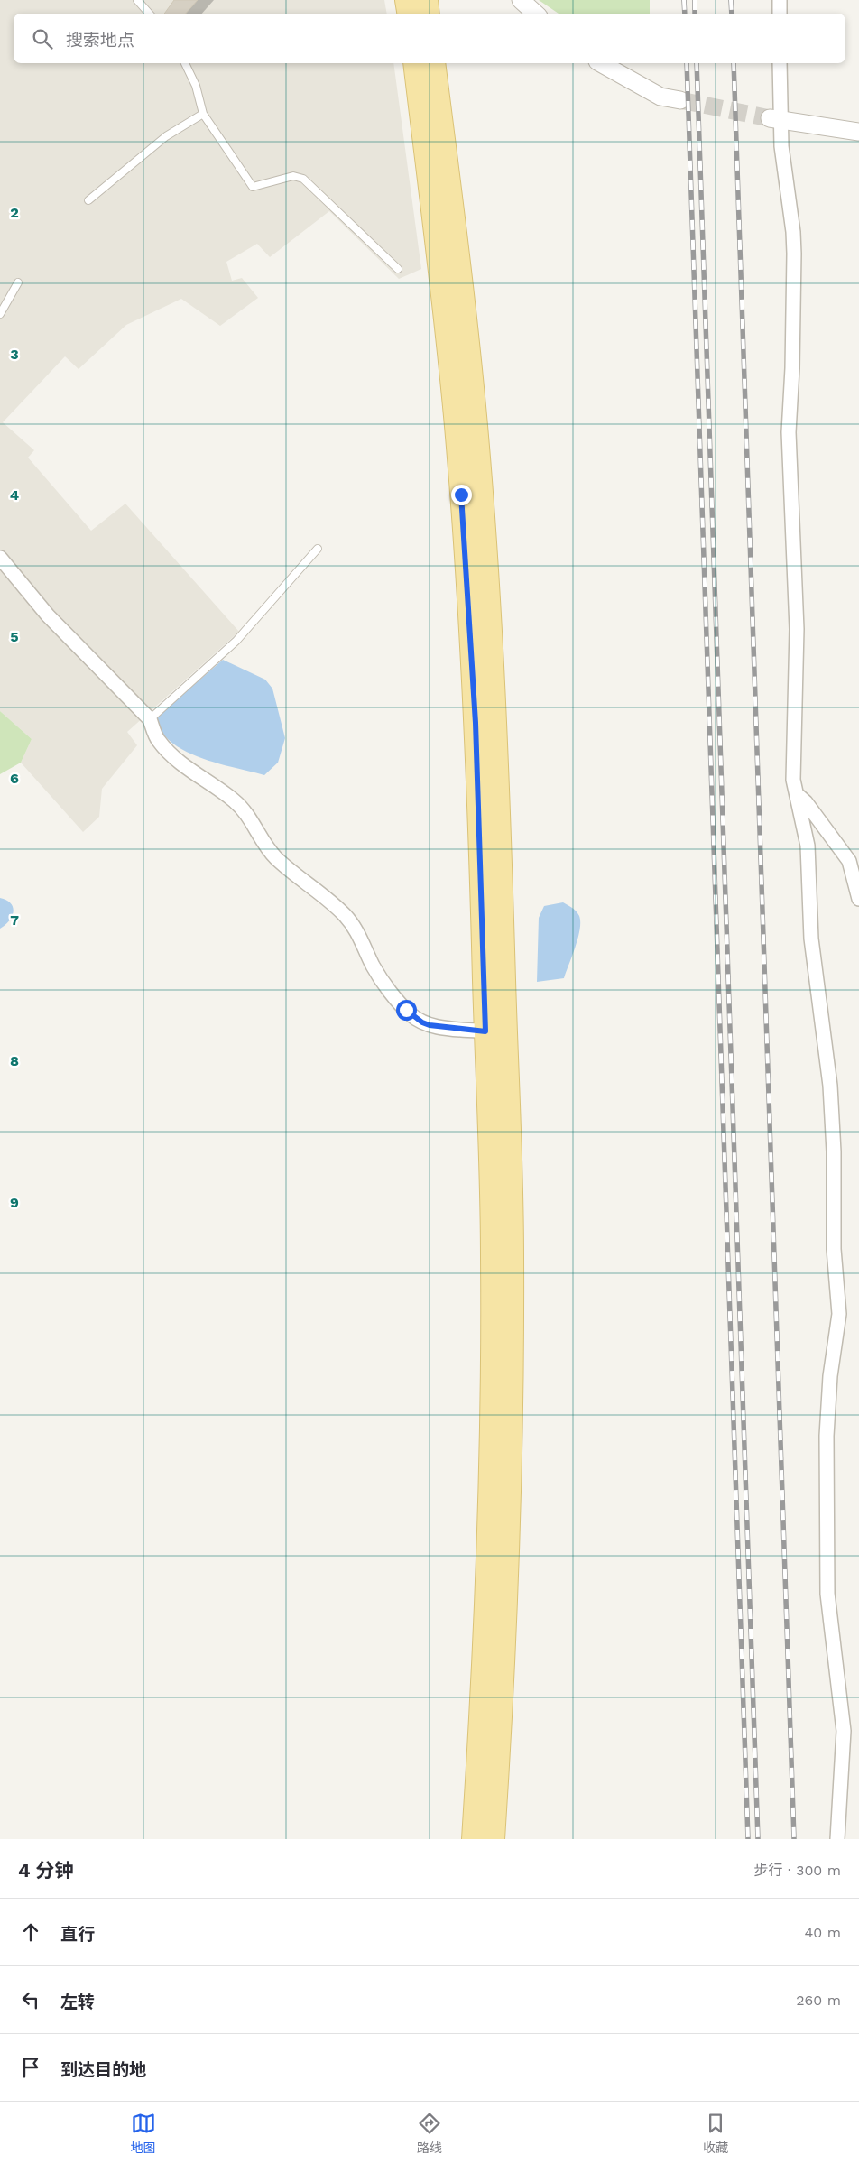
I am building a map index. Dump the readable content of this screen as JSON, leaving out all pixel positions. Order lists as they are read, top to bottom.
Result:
{
  "page": {
    "search": "搜索地点",
    "heading": ["4 分钟", "步行 · 300 m"],
    "list": [
      ["直行", "40 m"],
      ["左转", "260 m"],
      "到达目的地"
    ],
    "nav": ["地图", "路线", "收藏"]
  },
  "grid": {
    "rows": [
      "2",
      "3",
      "4",
      "5",
      "6",
      "7",
      "8",
      "9"
    ]
  }
}
